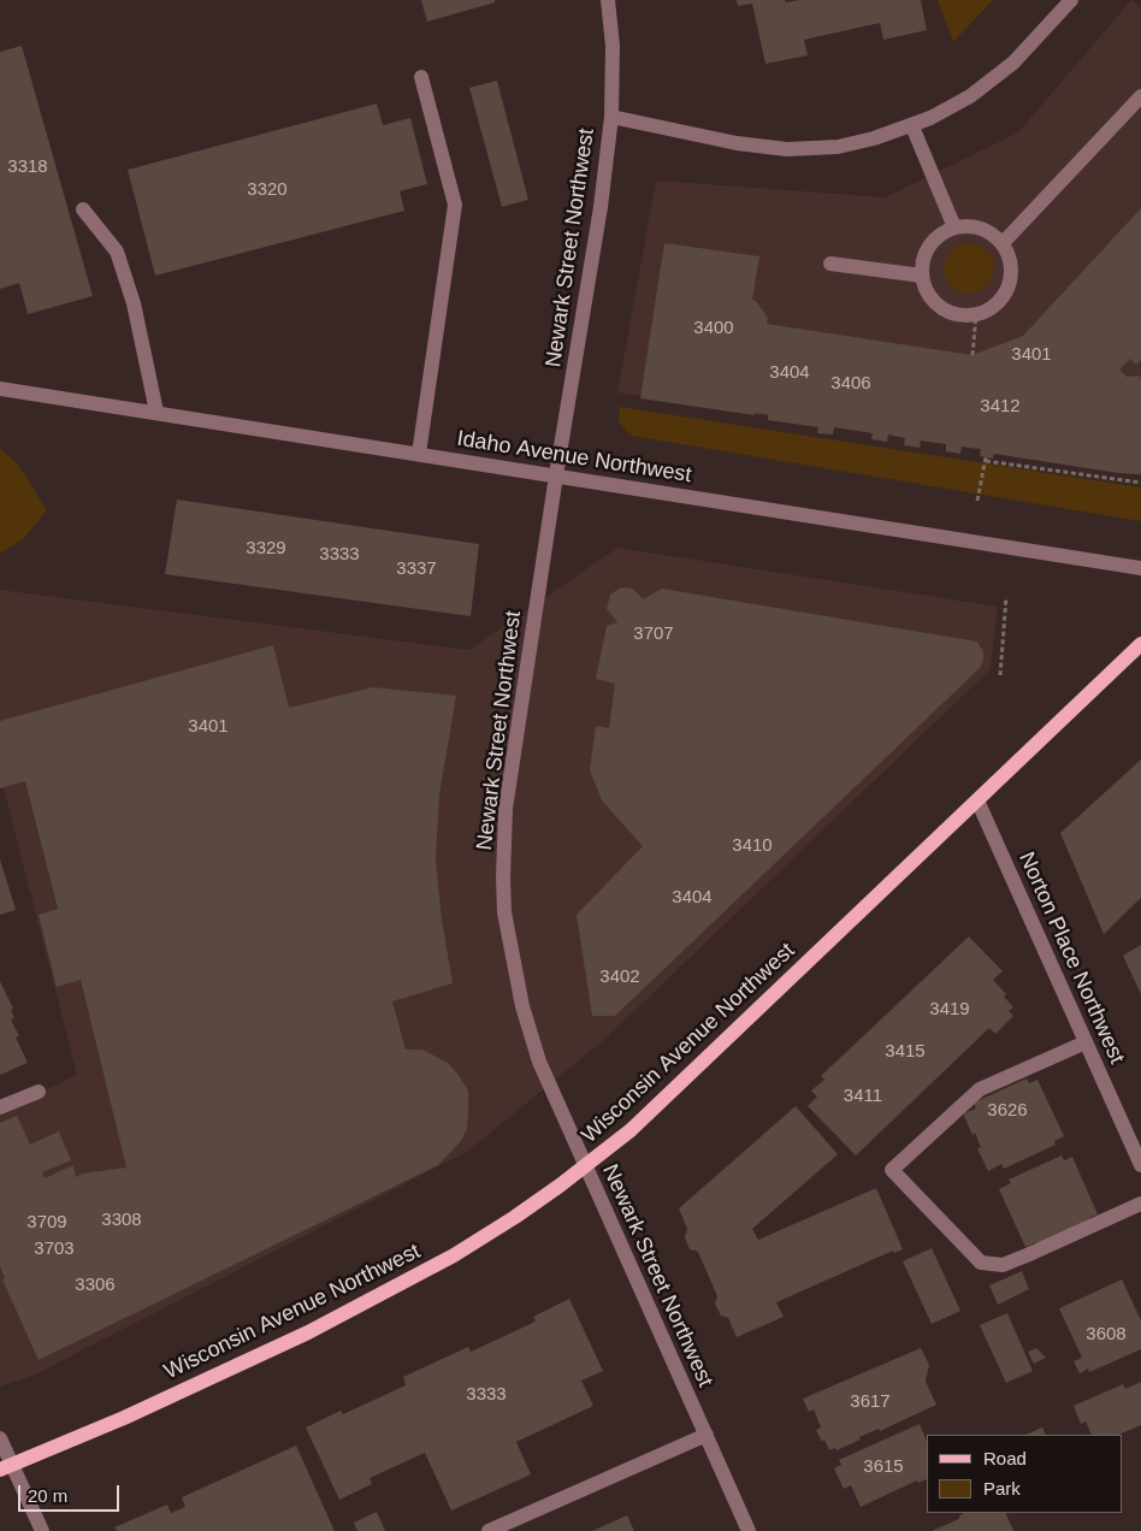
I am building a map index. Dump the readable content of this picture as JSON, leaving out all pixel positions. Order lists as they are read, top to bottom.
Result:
{
  "streets": {
    "main road": ["Wisconsin Avenue Northwest"],
    "street": ["Newark Street Northwest", "Idaho Avenue Northwest", "Norton Place Northwest"]
  },
  "crossings": [
    ["Newark Street Northwest", "Idaho Avenue Northwest"],
    ["Newark Street Northwest", "Wisconsin Avenue Northwest"],
    ["Norton Place Northwest", "Wisconsin Avenue Northwest"]
  ],
  "house_numbers": [
    "3318",
    "3320",
    "3400",
    "3401",
    "3404",
    "3406",
    "3412",
    "3329",
    "3333",
    "3337",
    "3707",
    "3401",
    "3410",
    "3404",
    "3402",
    "3419",
    "3415",
    "3411",
    "3626",
    "3308",
    "3709",
    "3703",
    "3306",
    "3608",
    "3333",
    "3617",
    "3615"
  ],
  "legend": ["Road", "Park"],
  "scale_bar": "20 m"
}
